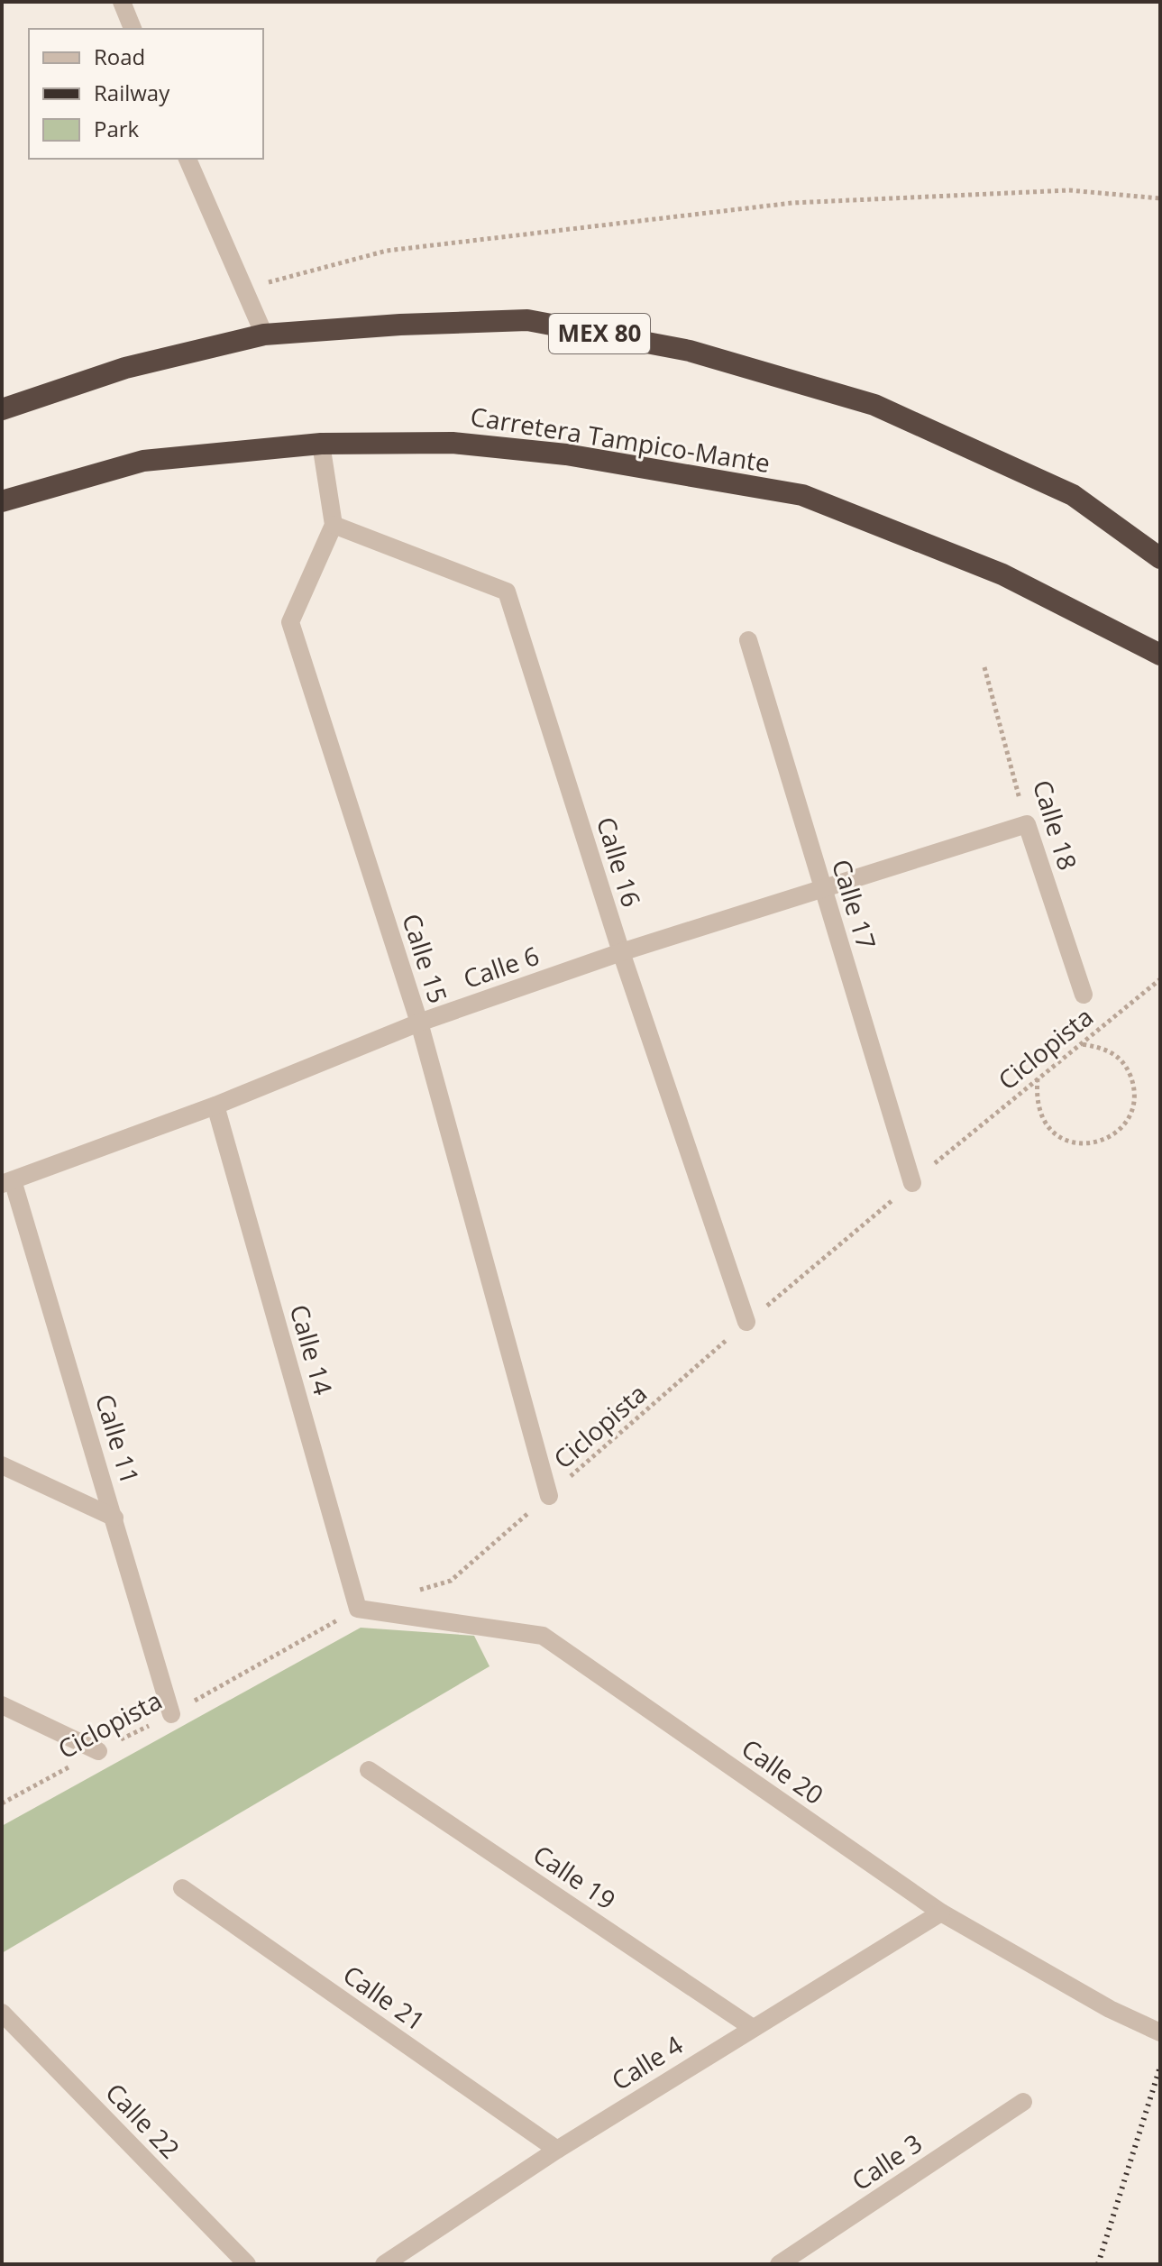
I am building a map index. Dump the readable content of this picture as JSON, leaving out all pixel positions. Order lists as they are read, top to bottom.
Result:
{
  "streets": {
    "highway": ["MEX 80", "Carretera Tampico-Mante"],
    "street": [
      "Calle 18",
      "Calle 16",
      "Calle 17",
      "Calle 15",
      "Calle 6",
      "Calle 14",
      "Calle 11",
      "Calle 20",
      "Calle 19",
      "Calle 21",
      "Calle 4",
      "Calle 22",
      "Calle 3"
    ],
    "path": ["Ciclopista"]
  },
  "crossings": [
    ["Calle 18", "Calle 6"],
    ["Calle 16", "Calle 15"],
    ["Calle 16", "Calle 6"],
    ["Calle 16", "Ciclopista"],
    ["Calle 17", "Calle 6"],
    ["Calle 17", "Ciclopista"],
    ["Calle 15", "Calle 6"],
    ["Calle 15", "Ciclopista"],
    ["Calle 6", "Calle 14"],
    ["Calle 6", "Calle 11"],
    ["Ciclopista", "Calle 14"],
    ["Ciclopista", "Calle 11"],
    ["Ciclopista", "Calle 20"],
    ["Calle 14", "Calle 20"],
    ["Calle 20", "Calle 4"],
    ["Calle 19", "Calle 4"],
    ["Calle 21", "Calle 4"]
  ],
  "legend": ["Road", "Railway", "Park"]
}
